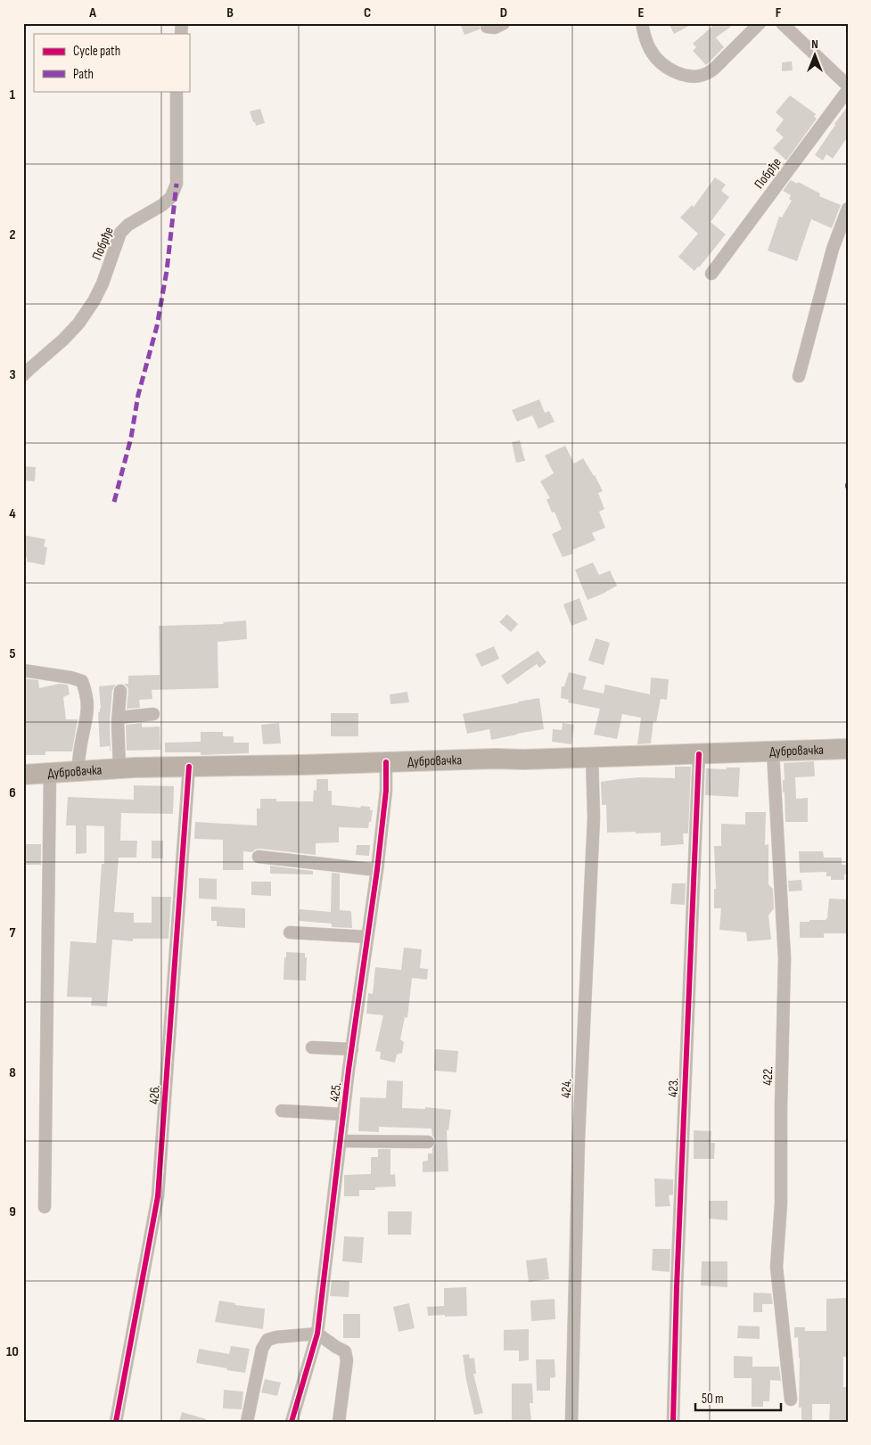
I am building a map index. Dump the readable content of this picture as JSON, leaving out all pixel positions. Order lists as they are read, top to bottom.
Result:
{
  "streets": {
    "main road": ["Дубровачка"],
    "street": [
      "Побрђе",
      "422.",
      "423.",
      "424.",
      "425.",
      "426."
    ]
  },
  "crossings": [
    ["Дубровачка", "422."],
    ["Дубровачка", "423."],
    ["Дубровачка", "424."],
    ["Дубровачка", "425."],
    ["Дубровачка", "426."]
  ],
  "legend": ["Cycle path", "Path"],
  "scale_bar": "50 m",
  "north": "top",
  "grid": {
    "columns": [
      "A",
      "B",
      "C",
      "D",
      "E",
      "F"
    ],
    "rows": [
      "1",
      "2",
      "3",
      "4",
      "5",
      "6",
      "7",
      "8",
      "9",
      "10"
    ]
  }
}
